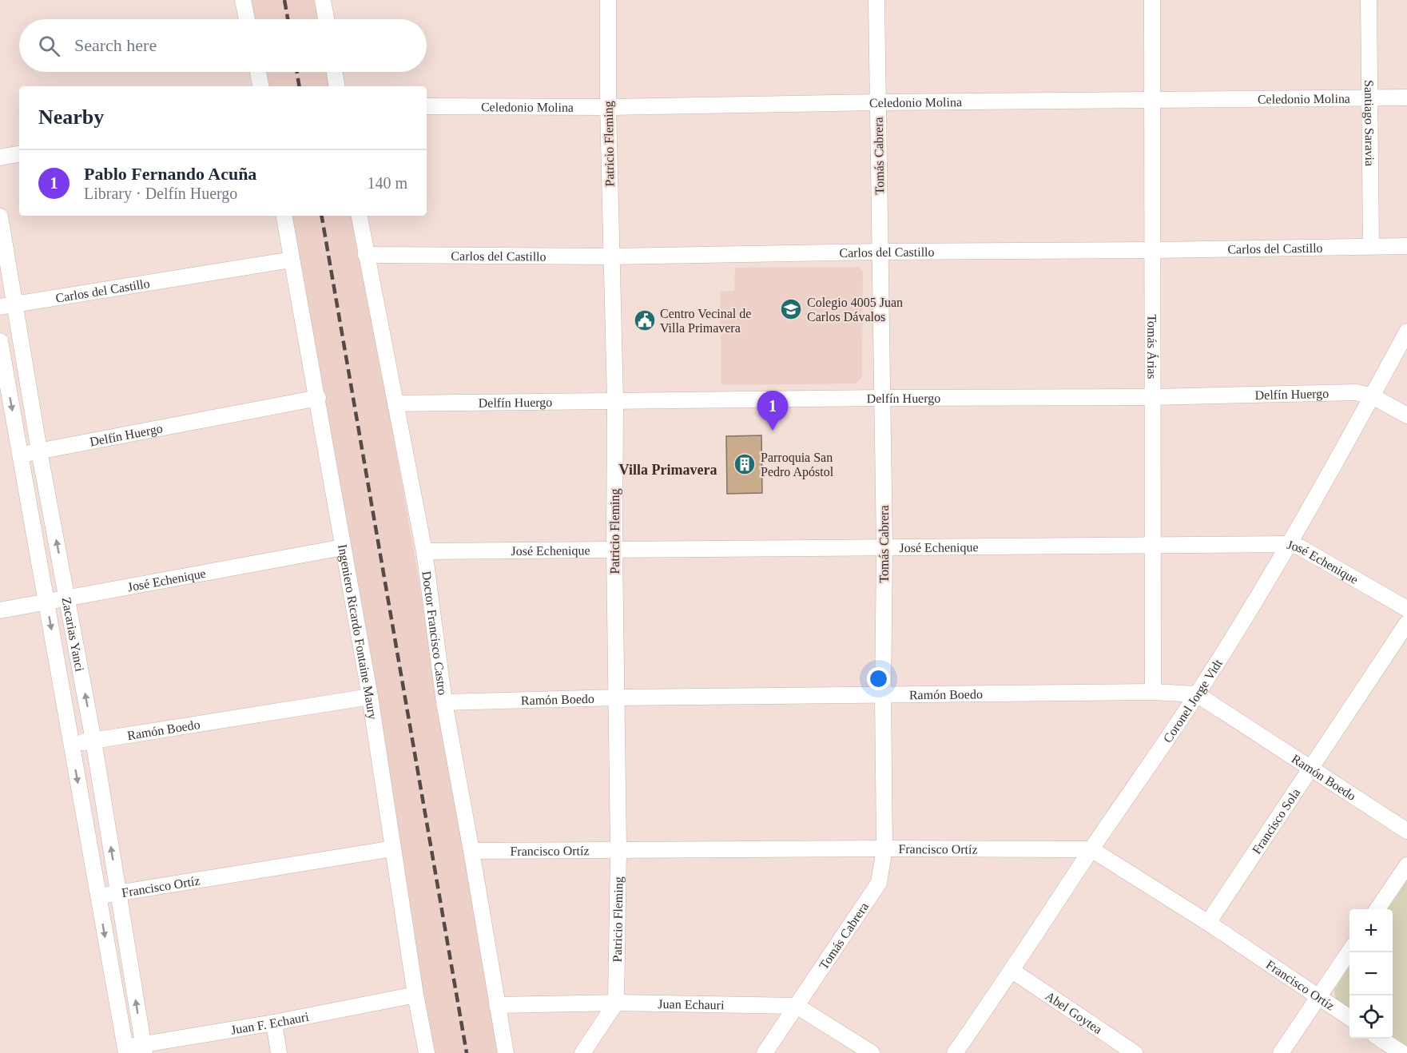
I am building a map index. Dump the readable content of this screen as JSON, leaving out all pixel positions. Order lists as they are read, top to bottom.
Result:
{
  "streets": {
    "street": [
      "Celedonio Molina",
      "Santiago Saravia",
      "Patricio Fleming",
      "Tomás Cabrera",
      "Carlos del Castillo",
      "Tomás Árias",
      "Delfín Huergo",
      "José Echenique",
      "Ingeniero Ricardo Fontaine Maury",
      "Doctor Francisco Castro",
      "Zacarias Yanci",
      "Ramón Boedo",
      "Coronel Jorge Vidt",
      "Francisco Sola",
      "Francisco Ortíz",
      "Juan Echauri",
      "Abel Goytea",
      "Juan F. Echauri"
    ]
  },
  "crossings": [
    ["Celedonio Molina", "Santiago Saravia"],
    ["Celedonio Molina", "Patricio Fleming"],
    ["Celedonio Molina", "Tomás Cabrera"],
    ["Celedonio Molina", "Tomás Árias"],
    ["Santiago Saravia", "Carlos del Castillo"],
    ["Patricio Fleming", "Carlos del Castillo"],
    ["Patricio Fleming", "Delfín Huergo"],
    ["Patricio Fleming", "José Echenique"],
    ["Patricio Fleming", "Ramón Boedo"],
    ["Patricio Fleming", "Francisco Ortíz"],
    ["Patricio Fleming", "Juan Echauri"],
    ["Tomás Cabrera", "Carlos del Castillo"],
    ["Tomás Cabrera", "Delfín Huergo"],
    ["Tomás Cabrera", "José Echenique"],
    ["Tomás Cabrera", "Ramón Boedo"],
    ["Tomás Cabrera", "Francisco Ortíz"],
    ["Tomás Cabrera", "Juan Echauri"],
    ["Carlos del Castillo", "Tomás Árias"],
    ["Carlos del Castillo", "Ingeniero Ricardo Fontaine Maury"],
    ["Carlos del Castillo", "Doctor Francisco Castro"],
    ["Carlos del Castillo", "Zacarias Yanci"],
    ["Tomás Árias", "Delfín Huergo"],
    ["Tomás Árias", "José Echenique"],
    ["Tomás Árias", "Ramón Boedo"],
    ["Delfín Huergo", "Ingeniero Ricardo Fontaine Maury"],
    ["Delfín Huergo", "Doctor Francisco Castro"],
    ["Delfín Huergo", "Zacarias Yanci"],
    ["Delfín Huergo", "Coronel Jorge Vidt"],
    ["José Echenique", "Ingeniero Ricardo Fontaine Maury"],
    ["José Echenique", "Doctor Francisco Castro"],
    ["José Echenique", "Zacarias Yanci"],
    ["José Echenique", "Coronel Jorge Vidt"],
    ["Ingeniero Ricardo Fontaine Maury", "Ramón Boedo"],
    ["Ingeniero Ricardo Fontaine Maury", "Francisco Ortíz"],
    ["Ingeniero Ricardo Fontaine Maury", "Juan F. Echauri"],
    ["Doctor Francisco Castro", "Ramón Boedo"],
    ["Doctor Francisco Castro", "Francisco Ortíz"],
    ["Doctor Francisco Castro", "Juan Echauri"],
    ["Zacarias Yanci", "Ramón Boedo"],
    ["Zacarias Yanci", "Francisco Ortíz"],
    ["Zacarias Yanci", "Juan F. Echauri"],
    ["Ramón Boedo", "Coronel Jorge Vidt"],
    ["Ramón Boedo", "Francisco Sola"],
    ["Coronel Jorge Vidt", "Francisco Ortíz"],
    ["Coronel Jorge Vidt", "Abel Goytea"],
    ["Francisco Sola", "Francisco Ortíz"]
  ],
  "districts": ["Villa Primavera"],
  "places": {
    "school or university": ["Colegio 4005 Juan Carlos Dávalos"],
    "public building": ["Centro Vecinal de Villa Primavera"],
    "building": ["Parroquia San Pedro Apóstol"]
  },
  "page": {
    "search": "Search here",
    "heading": "Nearby",
    "list": [
      {
        "mark": "1",
        "name": "Pablo Fernando Acuña",
        "note": "Library · Delfín Huergo",
        "value": "140 m"
      }
    ],
    "pins": "1",
    "map_buttons": ["+", "−"]
  }
}
